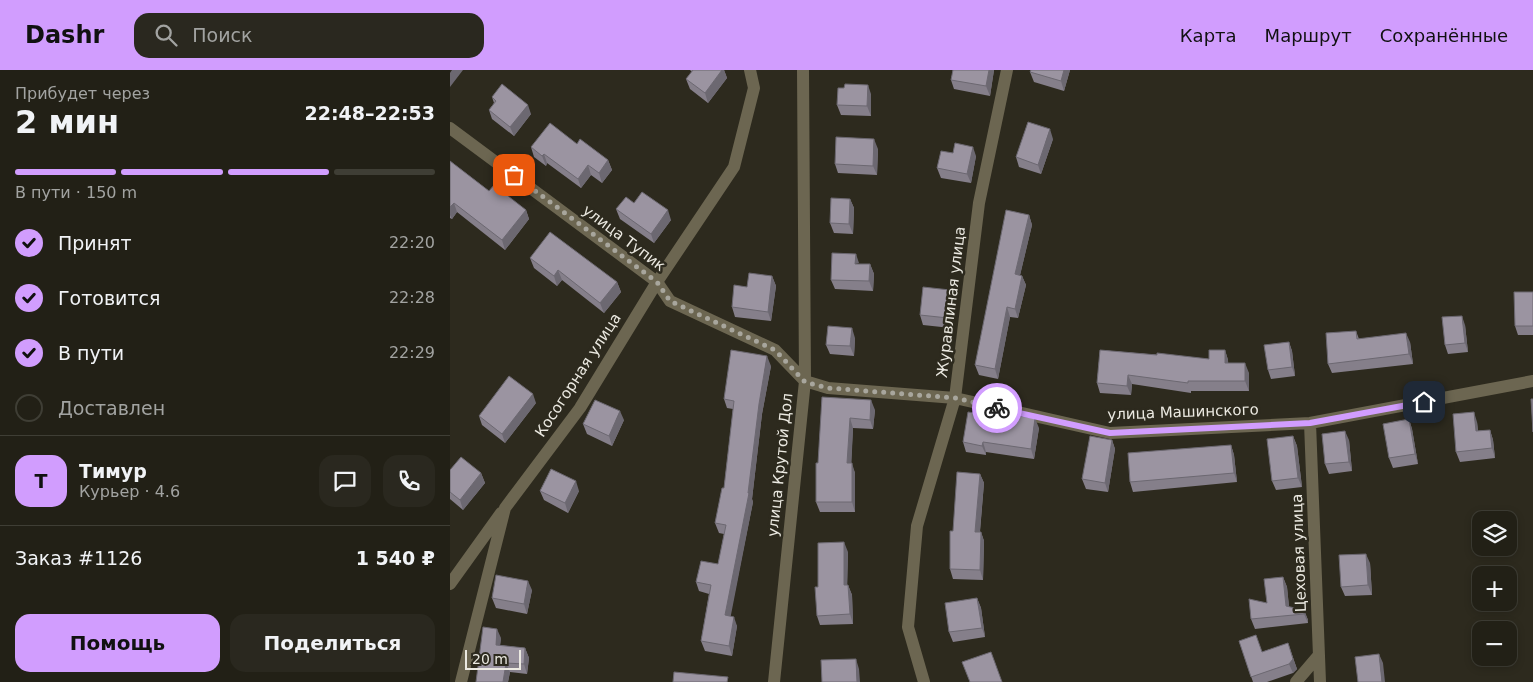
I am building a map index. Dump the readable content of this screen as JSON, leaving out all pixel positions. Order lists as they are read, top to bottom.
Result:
{
  "streets": {
    "street": [
      "улица Тупик",
      "Журавлиная улица",
      "Косогорная улица",
      "улица Машинского",
      "улица Крутой Дол",
      "Цеховая улица"
    ]
  },
  "crossings": [
    ["улица Тупик", "Косогорная улица"],
    ["улица Тупик", "улица Машинского"],
    ["улица Тупик", "улица Крутой Дол"],
    ["Журавлиная улица", "улица Машинского"],
    ["улица Машинского", "улица Крутой Дол"],
    ["улица Машинского", "Цеховая улица"]
  ],
  "scale_bar": "20 m",
  "page": {
    "header": "Dashr",
    "search": "Поиск",
    "nav": ["Карта", "Маршрут", "Сохранённые"],
    "heading": ["2 мин", "Прибудет через", "22:48–22:53"],
    "panel": [
      "Тимур",
      "Курьер · 4.6",
      "Заказ #1126",
      "1 540 ₽"
    ],
    "bar": "В пути · 150 m",
    "list": [
      ["Принят", "22:20"],
      ["Готовится", "22:28"],
      ["В пути", "22:29"],
      "Доставлен"
    ],
    "round": "Т",
    "map_buttons": ["+", "−"],
    "buttons": ["Помощь", "Поделиться"],
    "scale": "20 m"
  }
}
